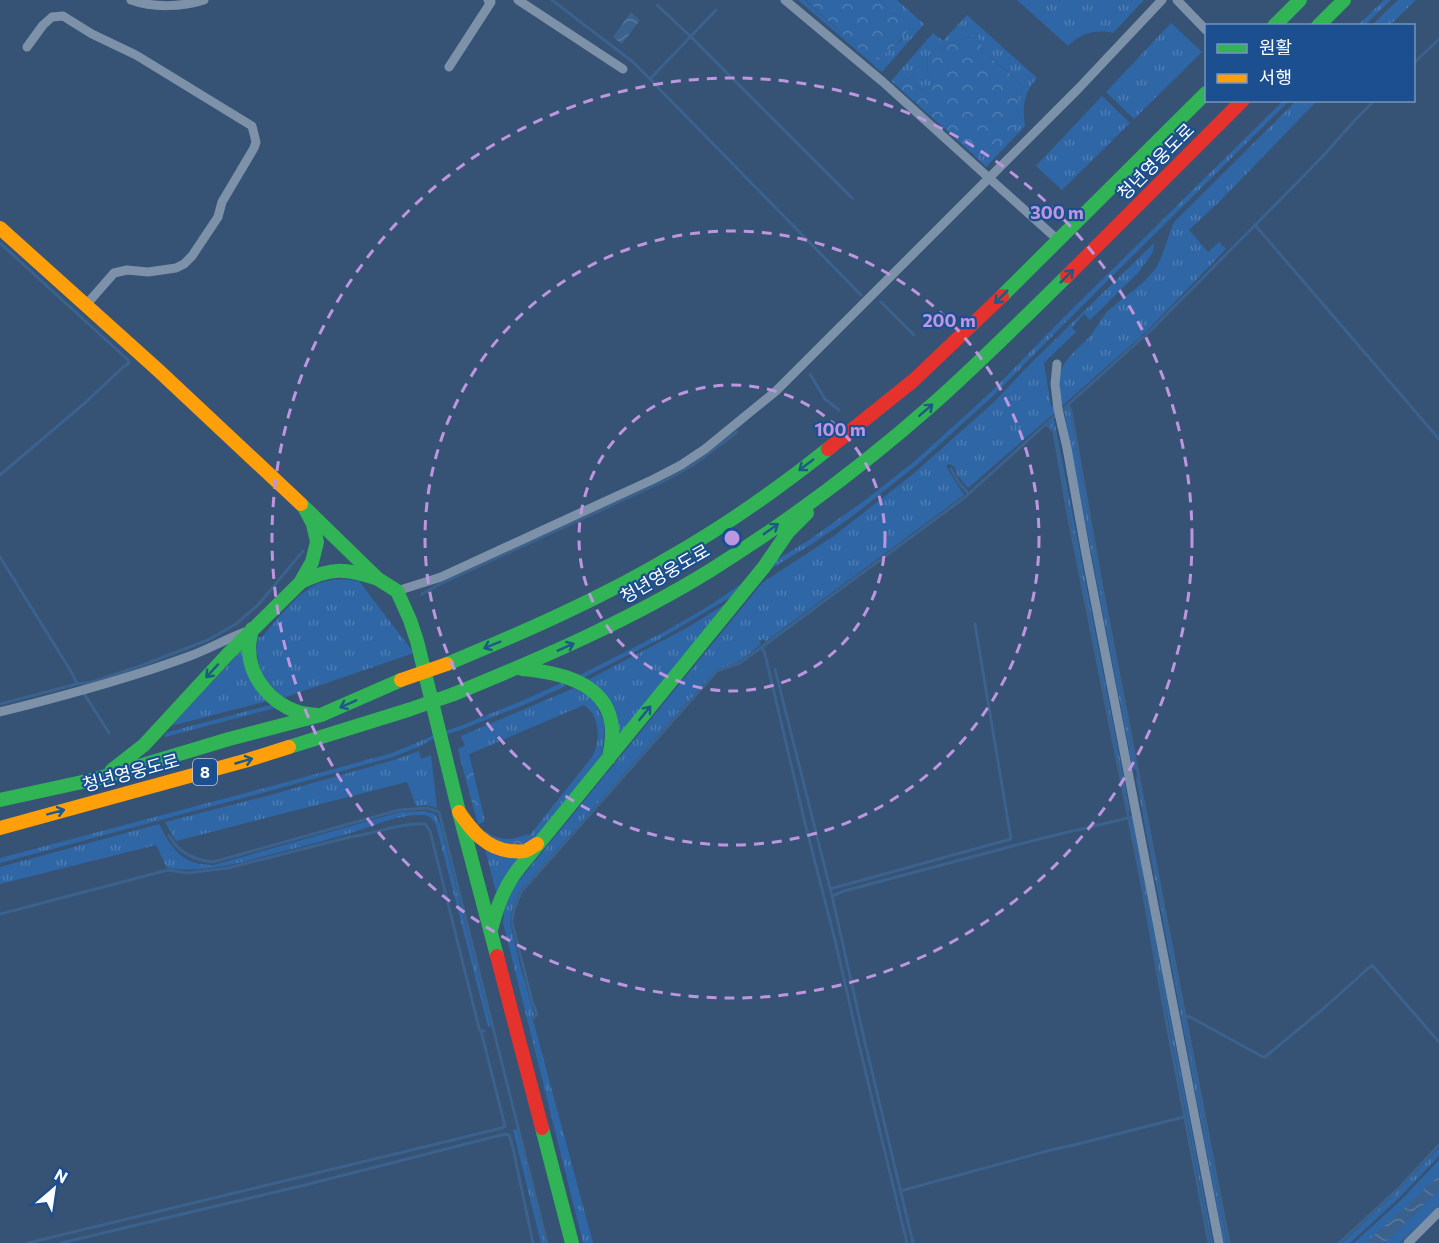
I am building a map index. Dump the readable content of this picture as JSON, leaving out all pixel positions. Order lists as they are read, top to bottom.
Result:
{
  "streets": {
    "main road": ["청년영웅도로", "8"]
  },
  "legend": ["원활", "서행"],
  "north": "top right",
  "rings": ["300 m", "200 m", "100 m"]
}
